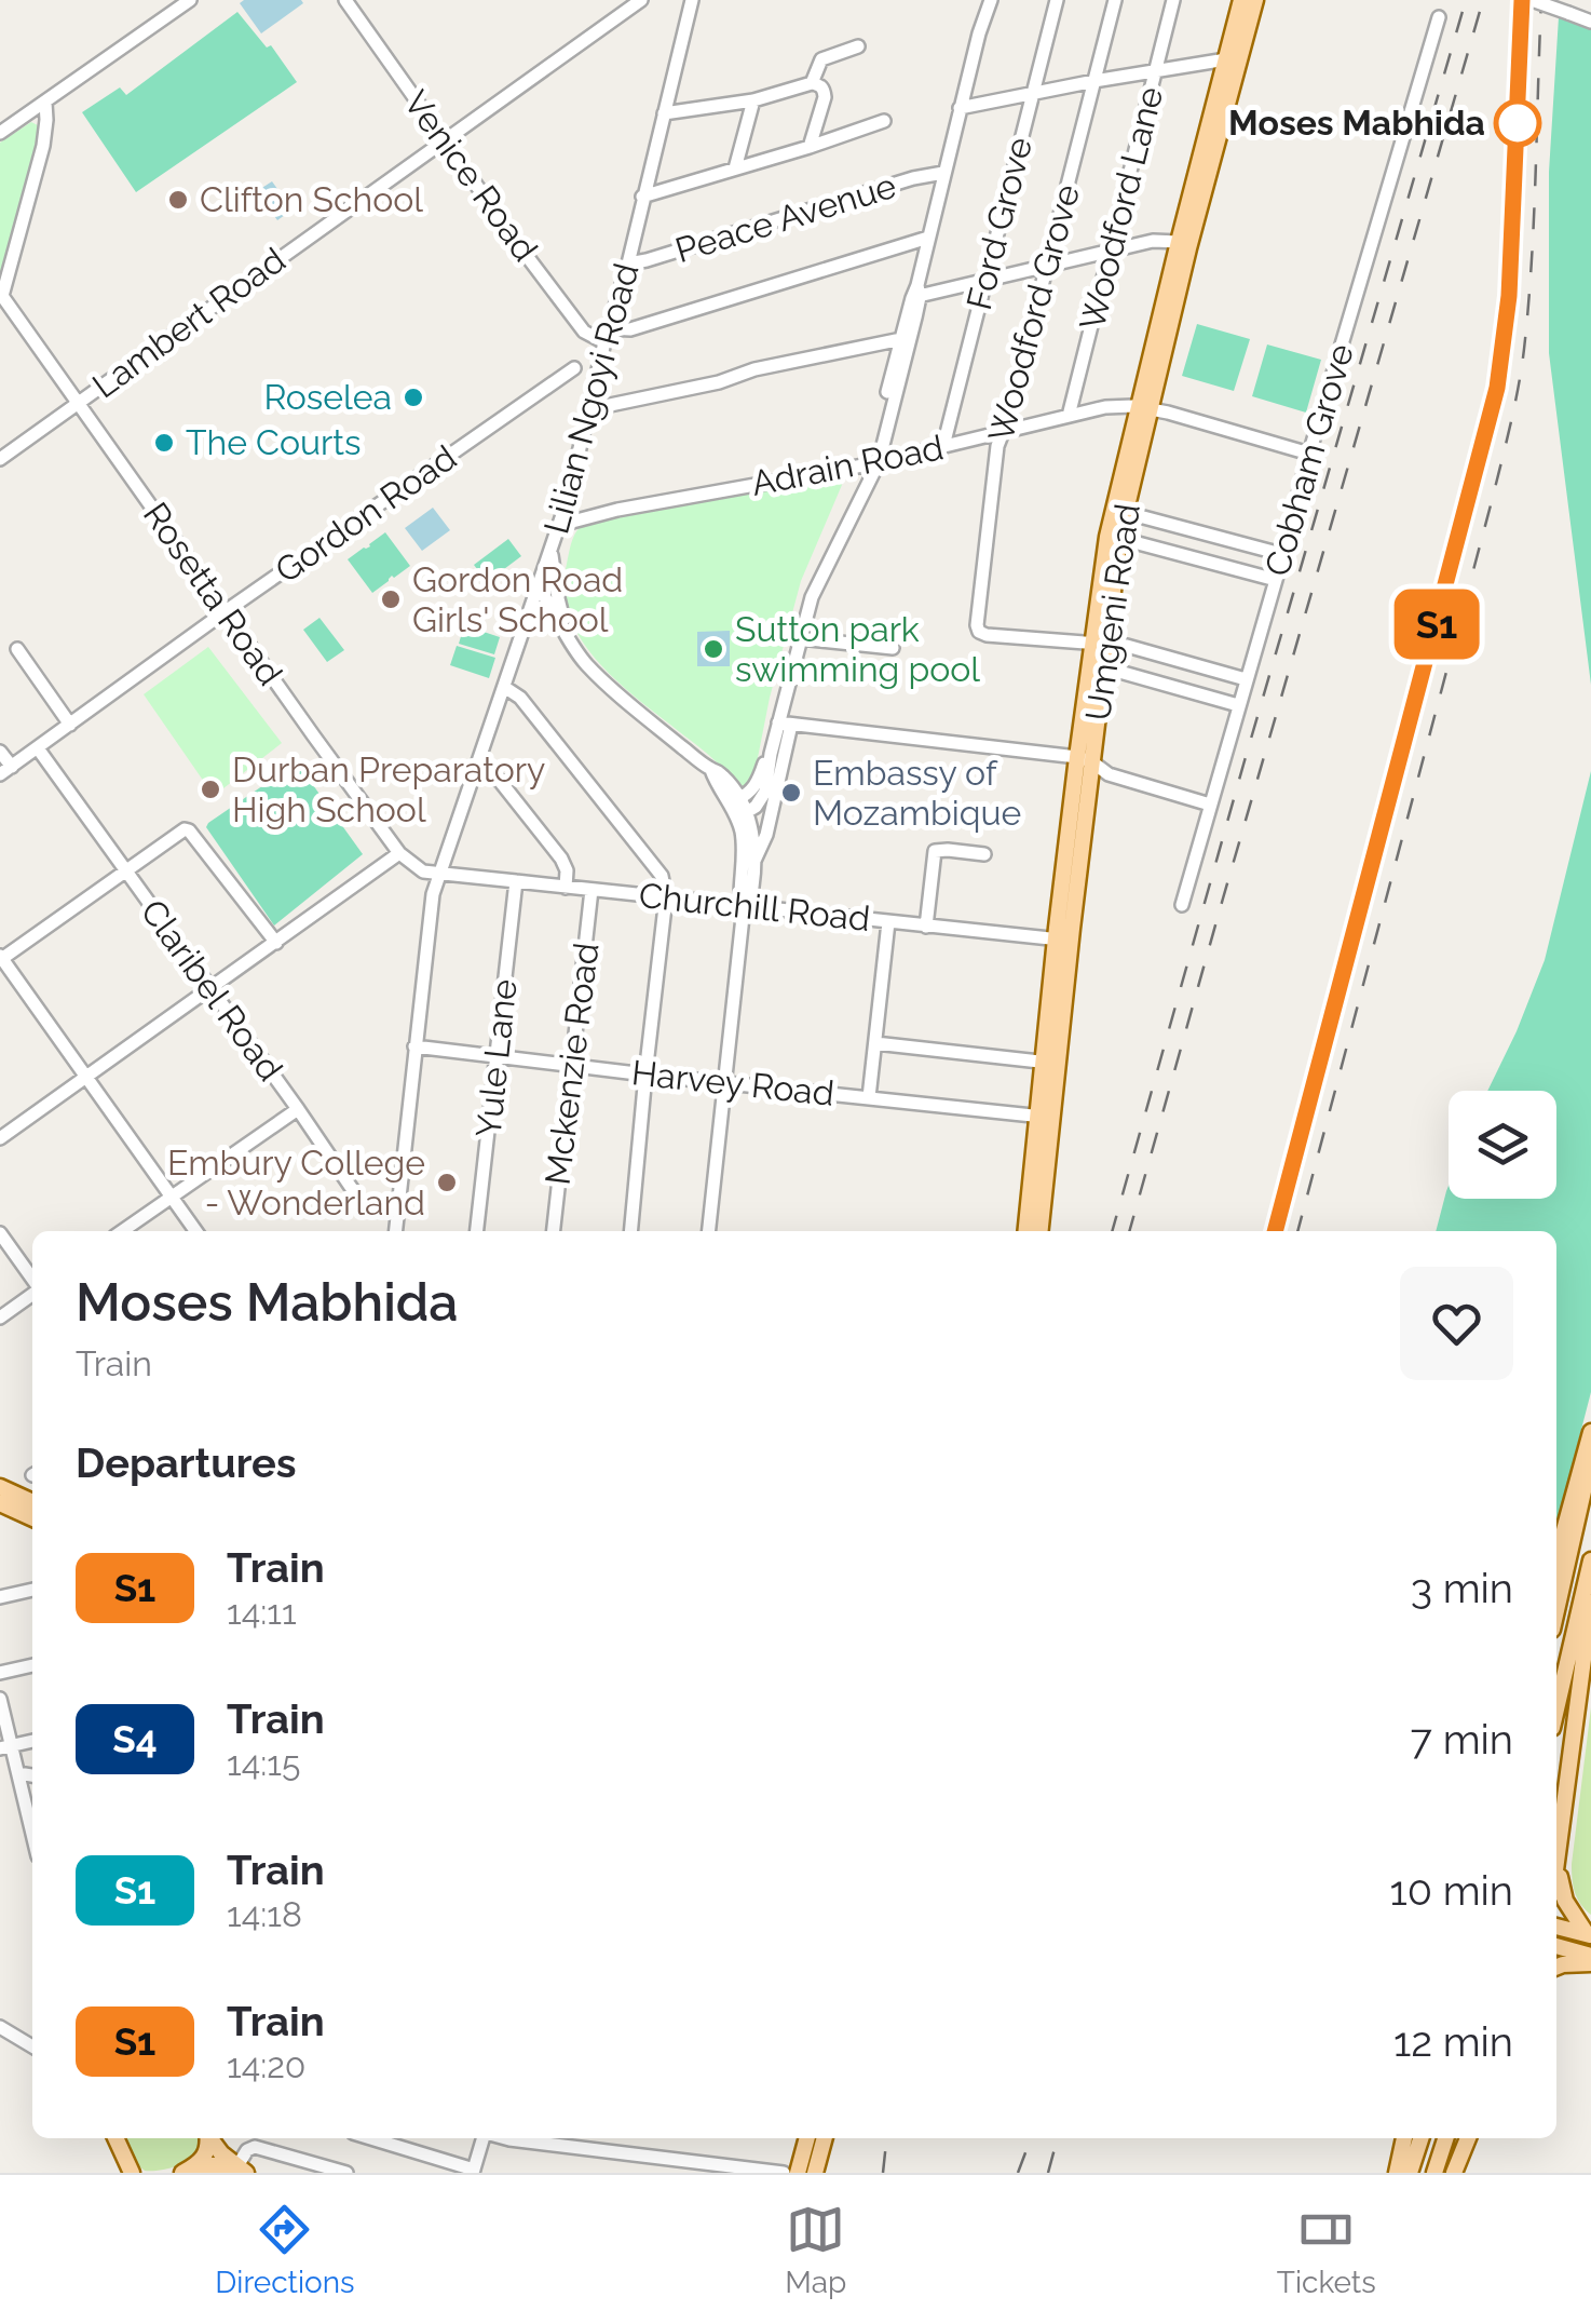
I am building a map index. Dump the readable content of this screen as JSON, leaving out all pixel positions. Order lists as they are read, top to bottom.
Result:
{
  "streets": {
    "main road": ["Umgeni Road"],
    "street": [
      "Venice Road",
      "Woodford Lane",
      "Peace Avenue",
      "Ford Grove",
      "Woodford Grove",
      "Lambert Road",
      "Lilian Ngoyi Road",
      "Cobham Grove",
      "Adrain Road",
      "Gordon Road",
      "Rosetta Road",
      "Churchill Road",
      "Claribel Road",
      "Yule Lane",
      "Mckenzie Road",
      "Harvey Road"
    ]
  },
  "crossings": [
    ["Venice Road", "Lambert Road"],
    ["Venice Road", "Lilian Ngoyi Road"],
    ["Woodford Lane", "Adrain Road"],
    ["Peace Avenue", "Lilian Ngoyi Road"],
    ["Ford Grove", "Adrain Road"],
    ["Woodford Grove", "Adrain Road"],
    ["Woodford Grove", "Umgeni Road"],
    ["Lambert Road", "Rosetta Road"],
    ["Lilian Ngoyi Road", "Adrain Road"],
    ["Lilian Ngoyi Road", "Rosetta Road"],
    ["Lilian Ngoyi Road", "Churchill Road"],
    ["Lilian Ngoyi Road", "Claribel Road"],
    ["Lilian Ngoyi Road", "Harvey Road"],
    ["Adrain Road", "Umgeni Road"],
    ["Gordon Road", "Rosetta Road"],
    ["Gordon Road", "Claribel Road"],
    ["Rosetta Road", "Churchill Road"],
    ["Umgeni Road", "Churchill Road"],
    ["Umgeni Road", "Harvey Road"],
    ["Churchill Road", "Yule Lane"],
    ["Churchill Road", "Mckenzie Road"],
    ["Yule Lane", "Harvey Road"],
    ["Mckenzie Road", "Harvey Road"]
  ],
  "places": [
    "Moses Mabhida",
    "Clifton School",
    "Roselea",
    "The Courts",
    "Gordon Road Girls' School",
    "Sutton park swimming pool",
    "Durban Preparatory High School",
    "Embassy of Mozambique",
    "Embury College - Wonderland"
  ],
  "page": {
    "on_map": "S1",
    "heading": [
      ["Moses Mabhida", "Train"],
      "Departures"
    ],
    "list": [
      {
        "mark": "S1",
        "name": "Train",
        "note": "14:11",
        "value": "3 min"
      },
      {
        "mark": "S4",
        "name": "Train",
        "note": "14:15",
        "value": "7 min"
      },
      {
        "mark": "S1",
        "name": "Train",
        "note": "14:18",
        "value": "10 min"
      },
      {
        "mark": "S1",
        "name": "Train",
        "note": "14:20",
        "value": "12 min"
      }
    ],
    "tabs": ["Directions", "Map", "Tickets"]
  }
}
